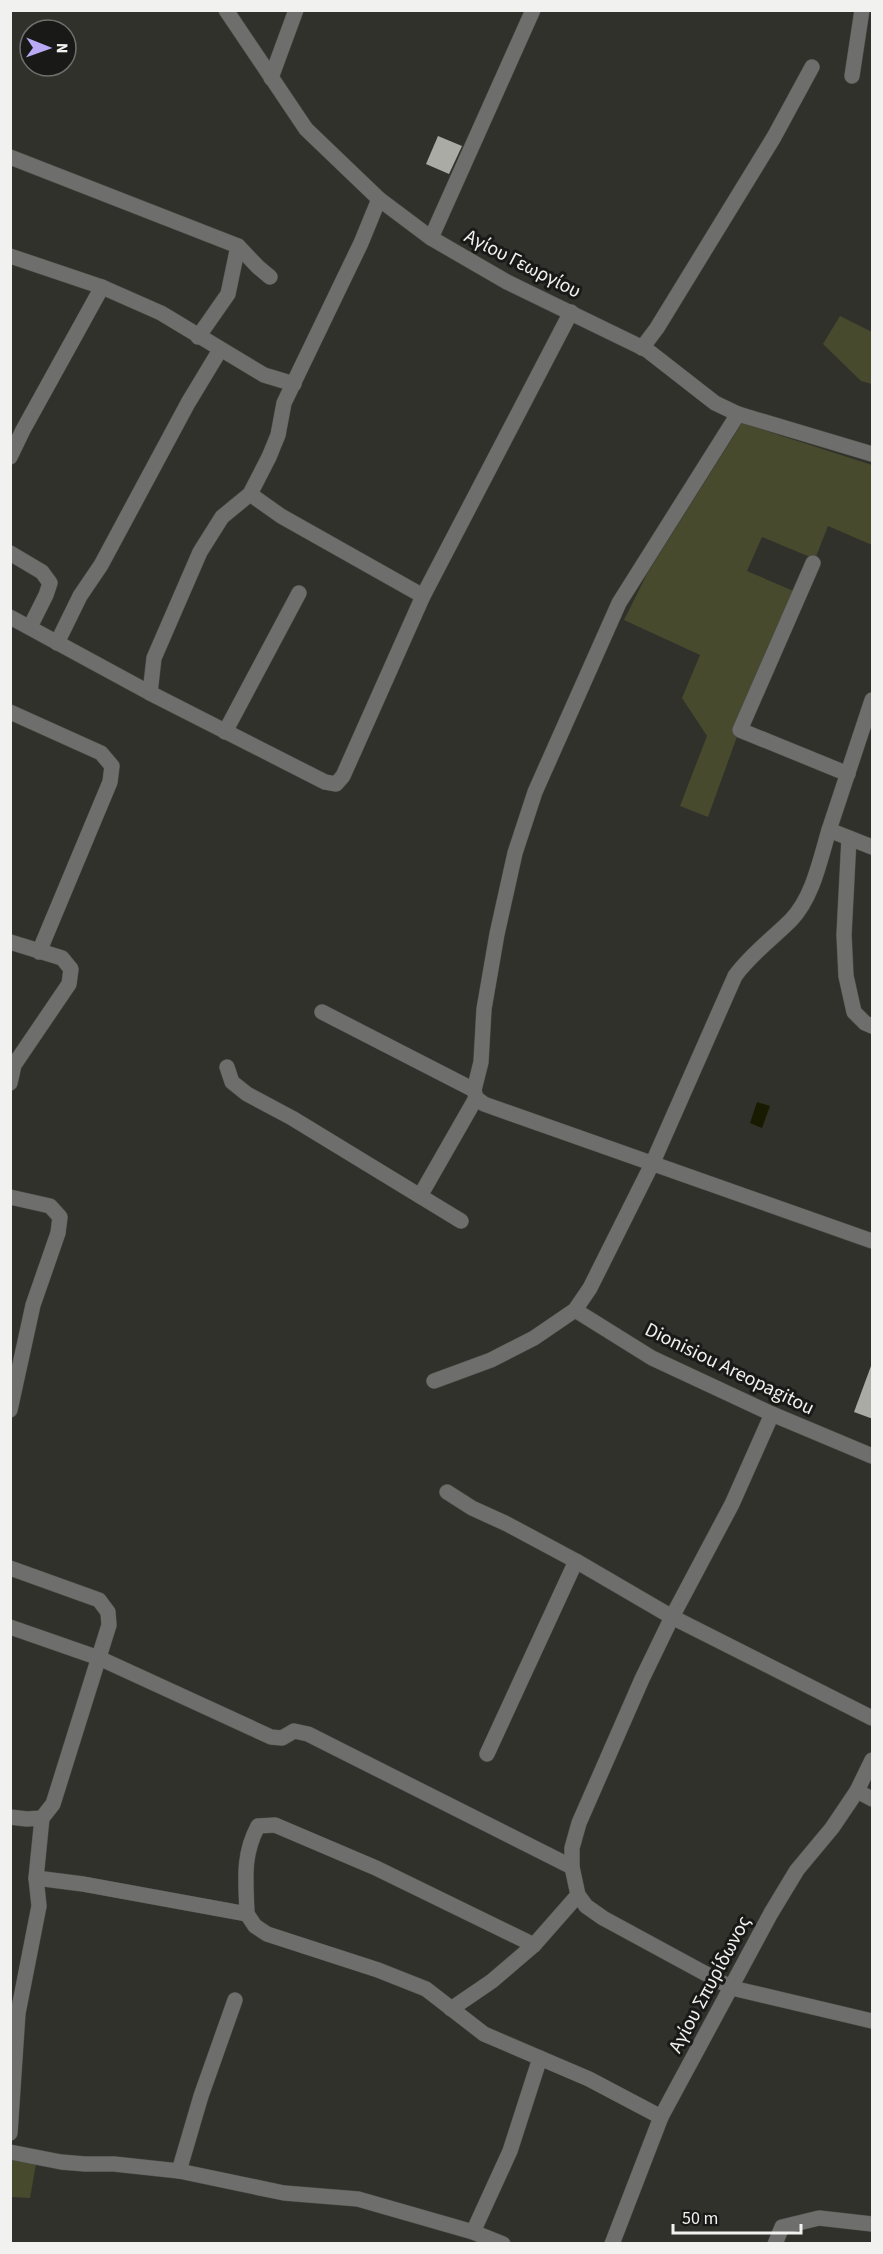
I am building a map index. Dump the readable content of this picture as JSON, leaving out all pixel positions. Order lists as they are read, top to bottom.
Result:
{
  "streets": {
    "street": ["Αγίου Γεωργίου", "Dionisiou Areopagitou", "Αγίου Σπυρίδωνος"]
  },
  "scale_bar": "50 m",
  "north": "right"
}
